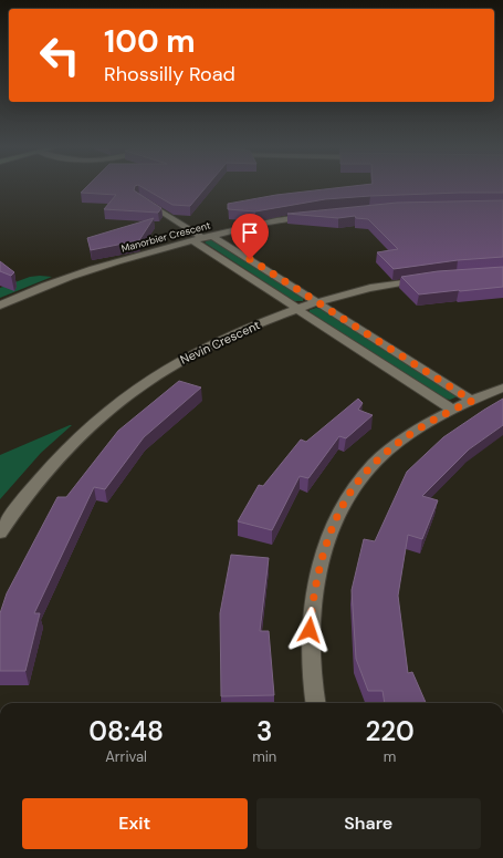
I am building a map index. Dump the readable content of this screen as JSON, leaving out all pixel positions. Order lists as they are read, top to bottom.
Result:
{
  "streets": {
    "street": ["Manorbier Crescent", "Nevin Crescent"]
  },
  "page": {
    "turn": ["100 m", "Rhossilly Road"],
    "eta": [
      "08:48",
      "Arrival",
      "3",
      "min",
      "220",
      "m"
    ],
    "buttons": ["Exit", "Share"]
  }
}
